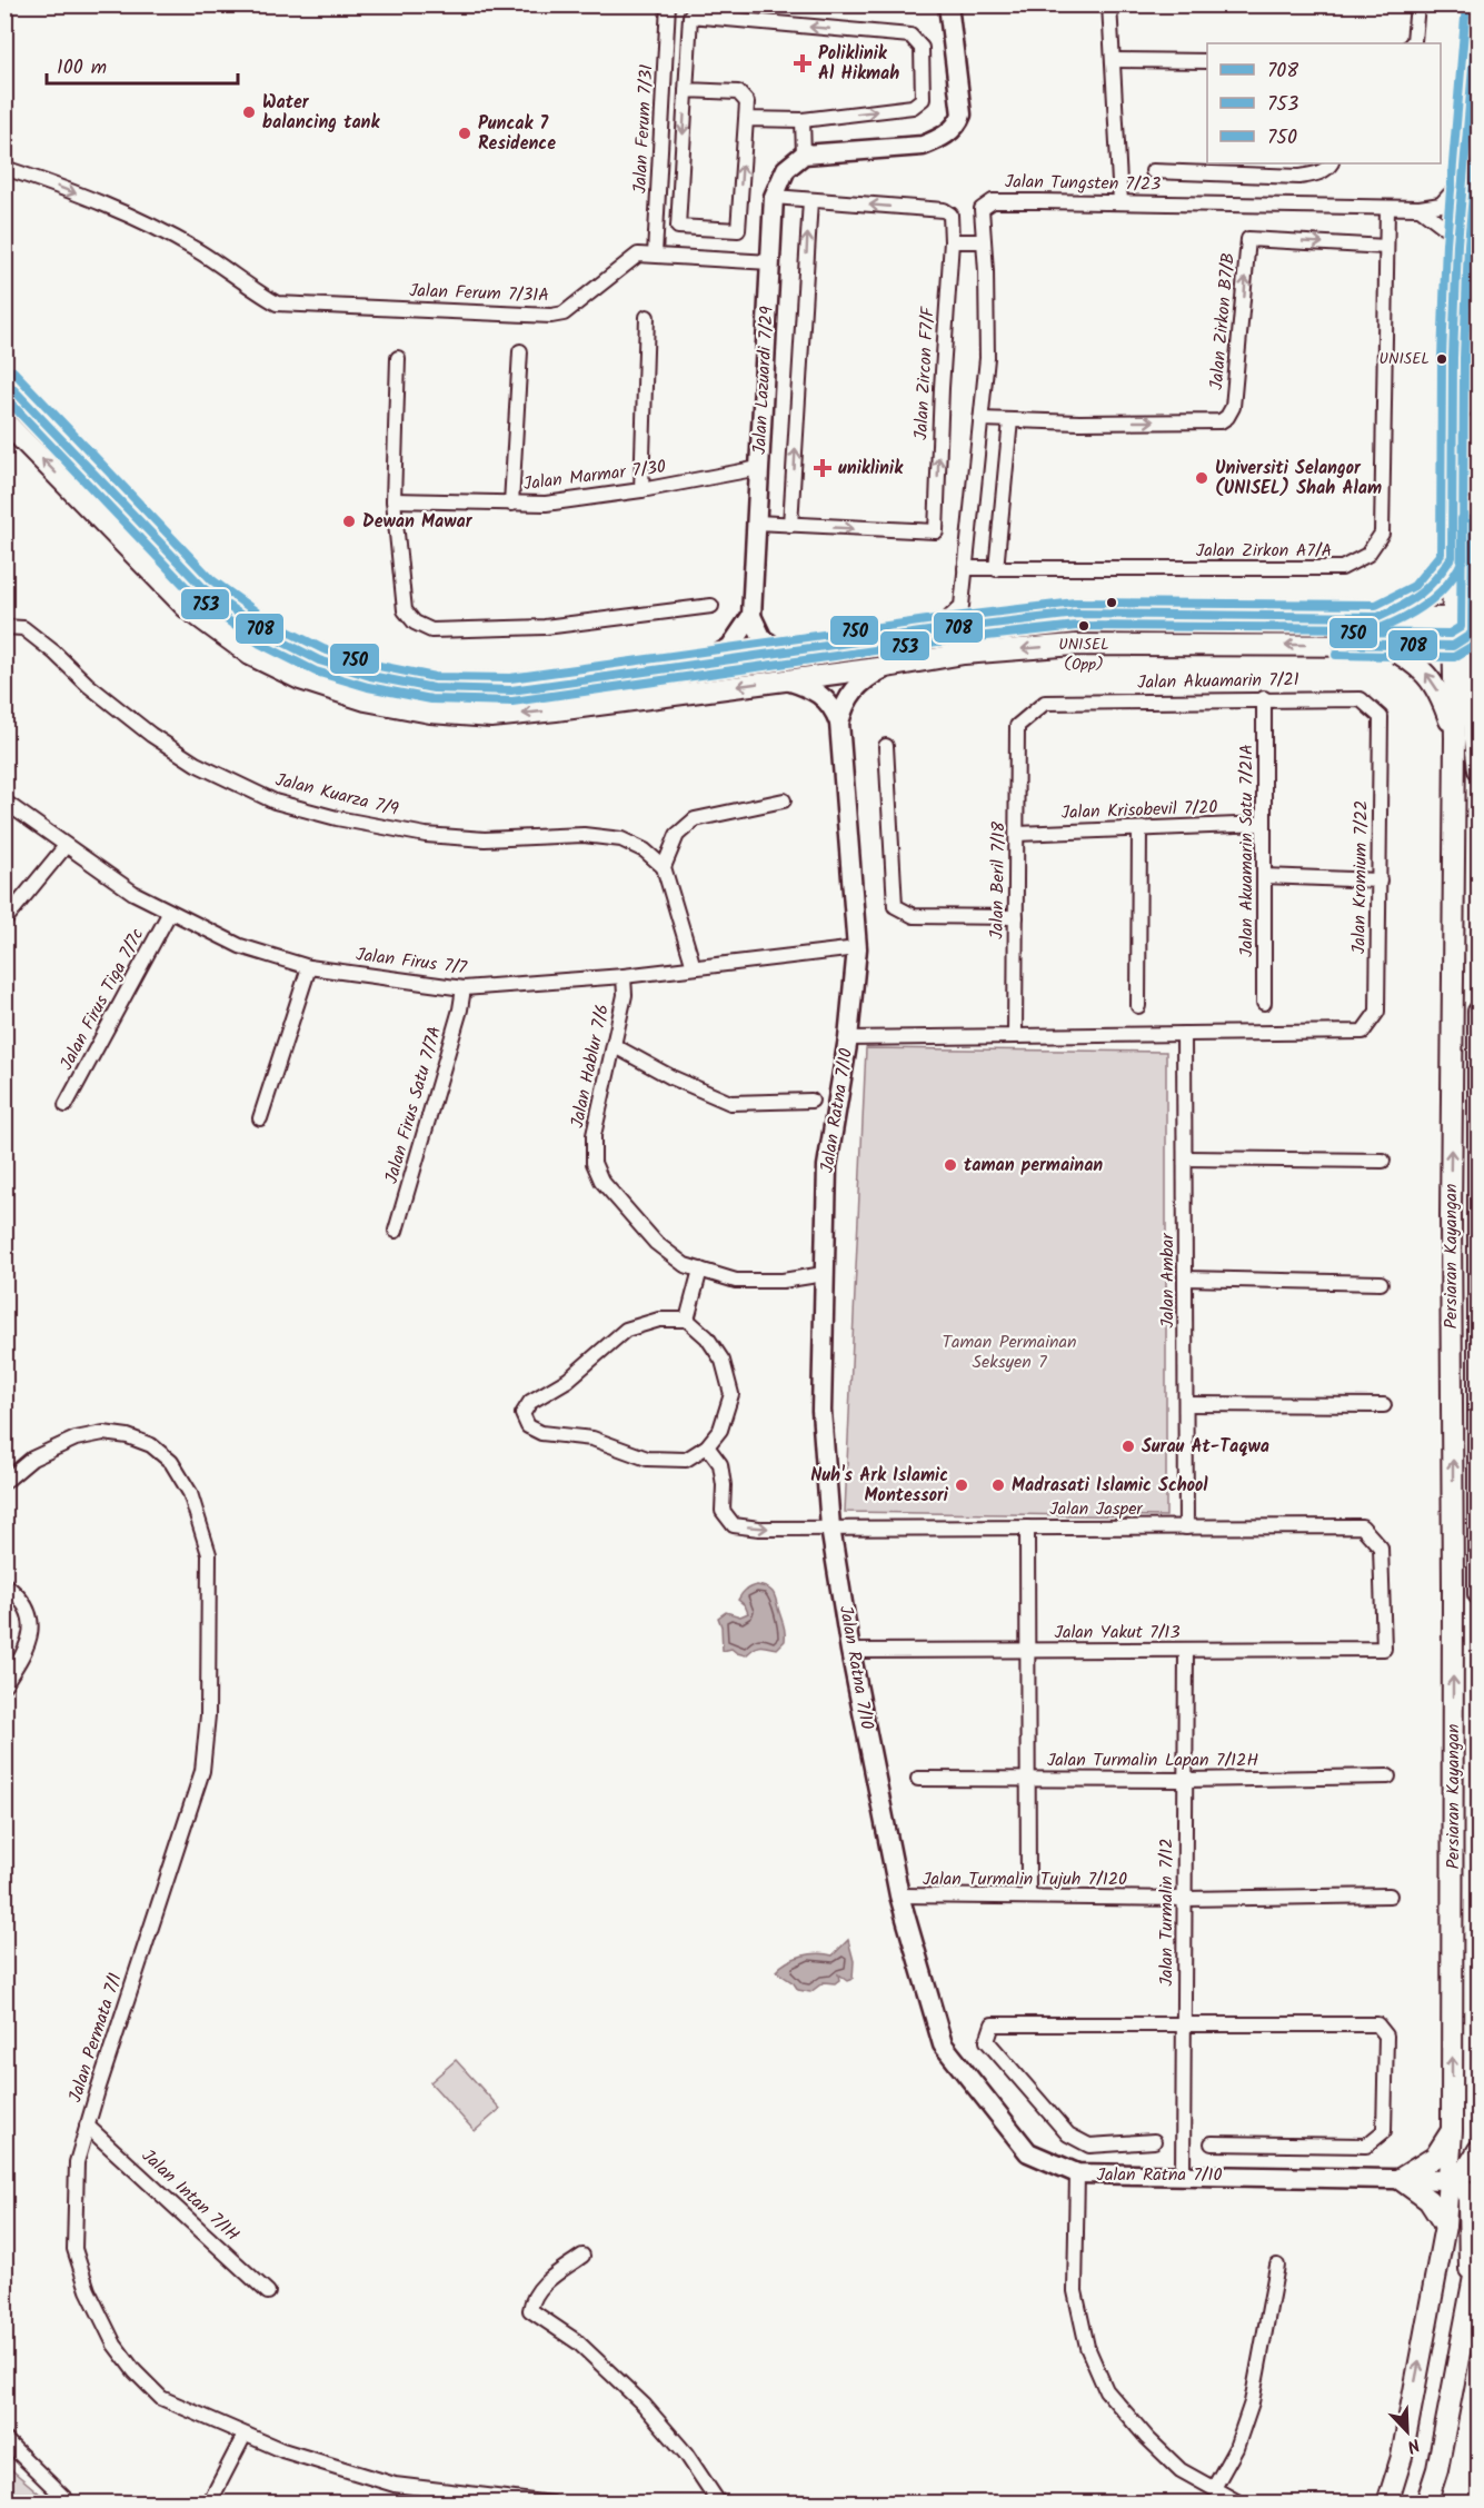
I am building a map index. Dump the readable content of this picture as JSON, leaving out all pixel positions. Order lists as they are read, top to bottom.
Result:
{
  "streets": {
    "main road": ["Persiaran Kayangan"],
    "street": [
      "Jalan Ferum 7/31",
      "Jalan Tungsten 7/23",
      "Jalan Ferum 7/31A",
      "Jalan Zirkon B7/B",
      "Jalan Zircon F7/F",
      "Jalan Lazuardi 7/29",
      "Jalan Marmar 7/30",
      "Jalan Zirkon A7/A",
      "Jalan Akuamarin 7/21",
      "Jalan Kuarza 7/9",
      "Jalan Krisobevil 7/20",
      "Jalan Akuamarin Satu 7/21A",
      "Jalan Kromium 7/22",
      "Jalan Beril 7/18",
      "Jalan Firus 7/7",
      "Jalan Firus Tiga 7/7c",
      "Jalan Hablur 7/6",
      "Jalan Firus Satu 7/7A",
      "Jalan Ratna 7/10",
      "Jalan Ambar",
      "Jalan Jasper",
      "Jalan Yakut 7/13",
      "Jalan Turmalin Lapan 7/12H",
      "Jalan Turmalin Tujuh 7/120",
      "Jalan Turmalin 7/12",
      "Jalan Permata 7/1",
      "Jalan Intan 7/1H"
    ]
  },
  "crossings": [
    ["Jalan Ferum 7/31", "Jalan Ferum 7/31A"],
    ["Jalan Tungsten 7/23", "Jalan Zirkon A7/A"],
    ["Jalan Ferum 7/31A", "Jalan Lazuardi 7/29"],
    ["Jalan Zirkon B7/B", "Jalan Zirkon A7/A"],
    ["Jalan Zircon F7/F", "Jalan Lazuardi 7/29"],
    ["Jalan Lazuardi 7/29", "Jalan Marmar 7/30"],
    ["Jalan Akuamarin 7/21", "Jalan Akuamarin Satu 7/21A"],
    ["Jalan Akuamarin 7/21", "Jalan Kromium 7/22"],
    ["Jalan Akuamarin 7/21", "Jalan Beril 7/18"],
    ["Jalan Krisobevil 7/20", "Jalan Akuamarin Satu 7/21A"],
    ["Jalan Krisobevil 7/20", "Jalan Beril 7/18"],
    ["Jalan Kromium 7/22", "Jalan Ambar"],
    ["Jalan Firus 7/7", "Jalan Firus Tiga 7/7c"],
    ["Jalan Firus 7/7", "Jalan Hablur 7/6"],
    ["Jalan Firus 7/7", "Jalan Firus Satu 7/7A"],
    ["Jalan Firus 7/7", "Jalan Ratna 7/10"],
    ["Jalan Hablur 7/6", "Jalan Ratna 7/10"],
    ["Jalan Ratna 7/10", "Persiaran Kayangan"],
    ["Jalan Ratna 7/10", "Jalan Jasper"],
    ["Jalan Ratna 7/10", "Jalan Yakut 7/13"],
    ["Jalan Ratna 7/10", "Jalan Turmalin Tujuh 7/120"],
    ["Jalan Ratna 7/10", "Jalan Turmalin 7/12"],
    ["Jalan Ambar", "Jalan Jasper"],
    ["Jalan Jasper", "Jalan Yakut 7/13"],
    ["Jalan Yakut 7/13", "Jalan Turmalin 7/12"],
    ["Jalan Turmalin Lapan 7/12H", "Jalan Turmalin 7/12"],
    ["Jalan Turmalin Tujuh 7/120", "Jalan Turmalin 7/12"],
    ["Jalan Permata 7/1", "Jalan Intan 7/1H"]
  ],
  "one_way": ["Jalan Ferum 7/31A"],
  "parks": ["Taman Permainan Seksyen 7"],
  "places": {
    "health": ["Poliklinik Al Hikmah", "uniklinik"],
    "other": [
      "Water balancing tank",
      "Puncak 7 Residence",
      "UNISEL",
      "Universiti Selangor (UNISEL) Shah Alam",
      "Dewan Mawar",
      "UNISEL (Opp)",
      "taman permainan",
      "Surau At-Taqwa",
      "Nuh's Ark Islamic Montessori",
      "Madrasati Islamic School"
    ]
  },
  "lines": ["transit line 708", "transit line 750", "transit line 753"],
  "legend": ["708", "753", "750"],
  "scale_bar": "100 m",
  "north": "bottom right"
}
